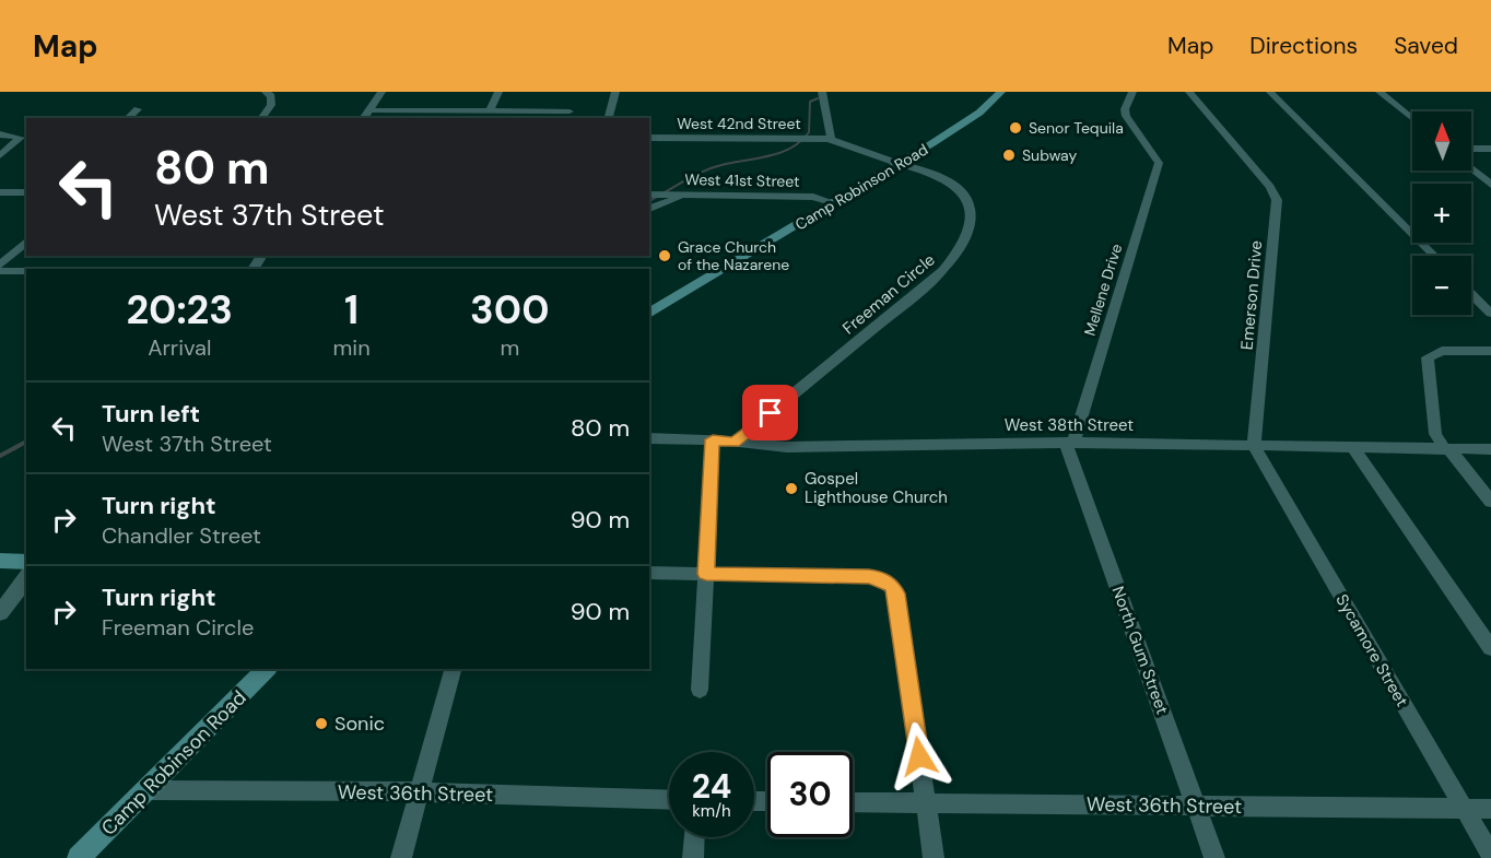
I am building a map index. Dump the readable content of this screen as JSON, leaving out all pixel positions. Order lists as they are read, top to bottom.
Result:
{
  "streets": {
    "main road": ["Camp Robinson Road"],
    "street": [
      "West 42nd Street",
      "West 41st Street",
      "Mellene Drive",
      "Freeman Circle",
      "Emerson Drive",
      "West 38th Street",
      "North Gum Street",
      "Sycamore Street",
      "West 36th Street"
    ]
  },
  "crossings": [
    ["West 41st Street", "Camp Robinson Road"],
    ["Camp Robinson Road", "Freeman Circle"],
    ["Camp Robinson Road", "West 36th Street"],
    ["Mellene Drive", "West 38th Street"],
    ["Mellene Drive", "North Gum Street"],
    ["Freeman Circle", "West 38th Street"],
    ["Emerson Drive", "West 38th Street"],
    ["Emerson Drive", "Sycamore Street"],
    ["West 38th Street", "North Gum Street"],
    ["West 38th Street", "Sycamore Street"],
    ["North Gum Street", "West 36th Street"],
    ["Sycamore Street", "West 36th Street"]
  ],
  "places": [
    "Senor Tequila",
    "Subway",
    "Grace Church of the Nazarene",
    "Gospel Lighthouse Church",
    "Sonic"
  ],
  "north": "top",
  "page": {
    "header": "Map",
    "nav": ["Map", "Directions", "Saved"],
    "map_buttons": ["+", "−"],
    "turn": ["80 m", "West 37th Street"],
    "eta": [
      "20:23",
      "Arrival",
      "1",
      "min",
      "300",
      "m"
    ],
    "list": [
      {
        "name": "Turn left",
        "note": "West 37th Street",
        "value": "80 m"
      },
      {
        "name": "Turn right",
        "note": "Chandler Street",
        "value": "90 m"
      },
      {
        "name": "Turn right",
        "note": "Freeman Circle",
        "value": "90 m"
      }
    ],
    "speed": "24 km/h",
    "limit": "30"
  }
}
